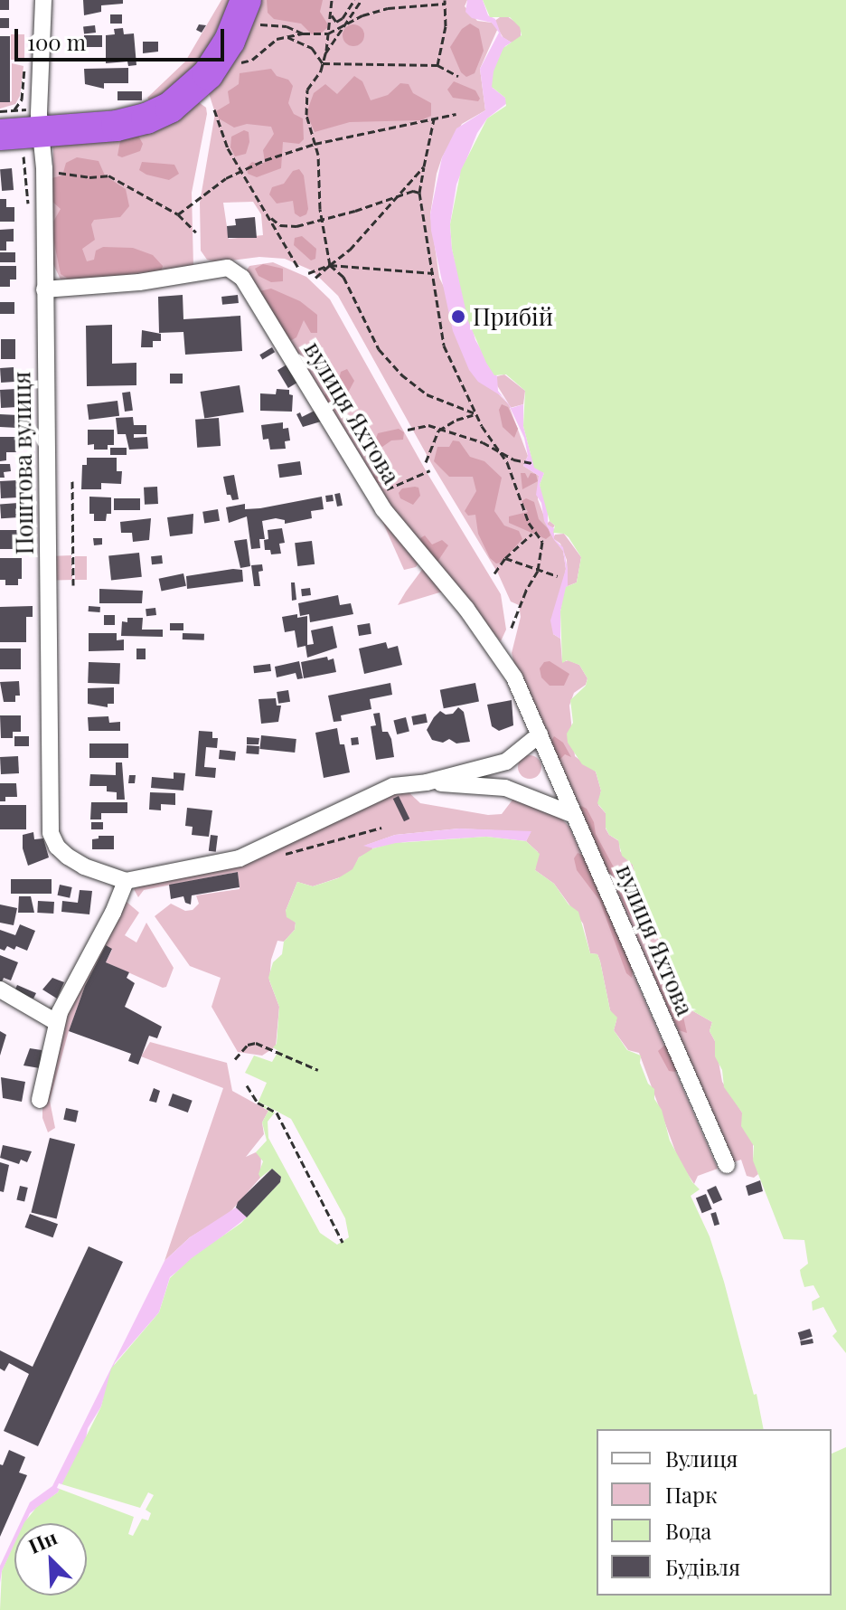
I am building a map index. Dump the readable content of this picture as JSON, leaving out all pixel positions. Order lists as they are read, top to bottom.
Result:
{
  "streets": {
    "street": ["вулиця Яхтова", "Поштова вулиця"]
  },
  "crossings": [
    ["вулиця Яхтова", "Поштова вулиця"]
  ],
  "places": ["Прибій"],
  "legend": [
    "Вулиця",
    "Парк",
    "Вода",
    "Будівля"
  ],
  "scale_bar": "100 m",
  "north": "top left"
}
